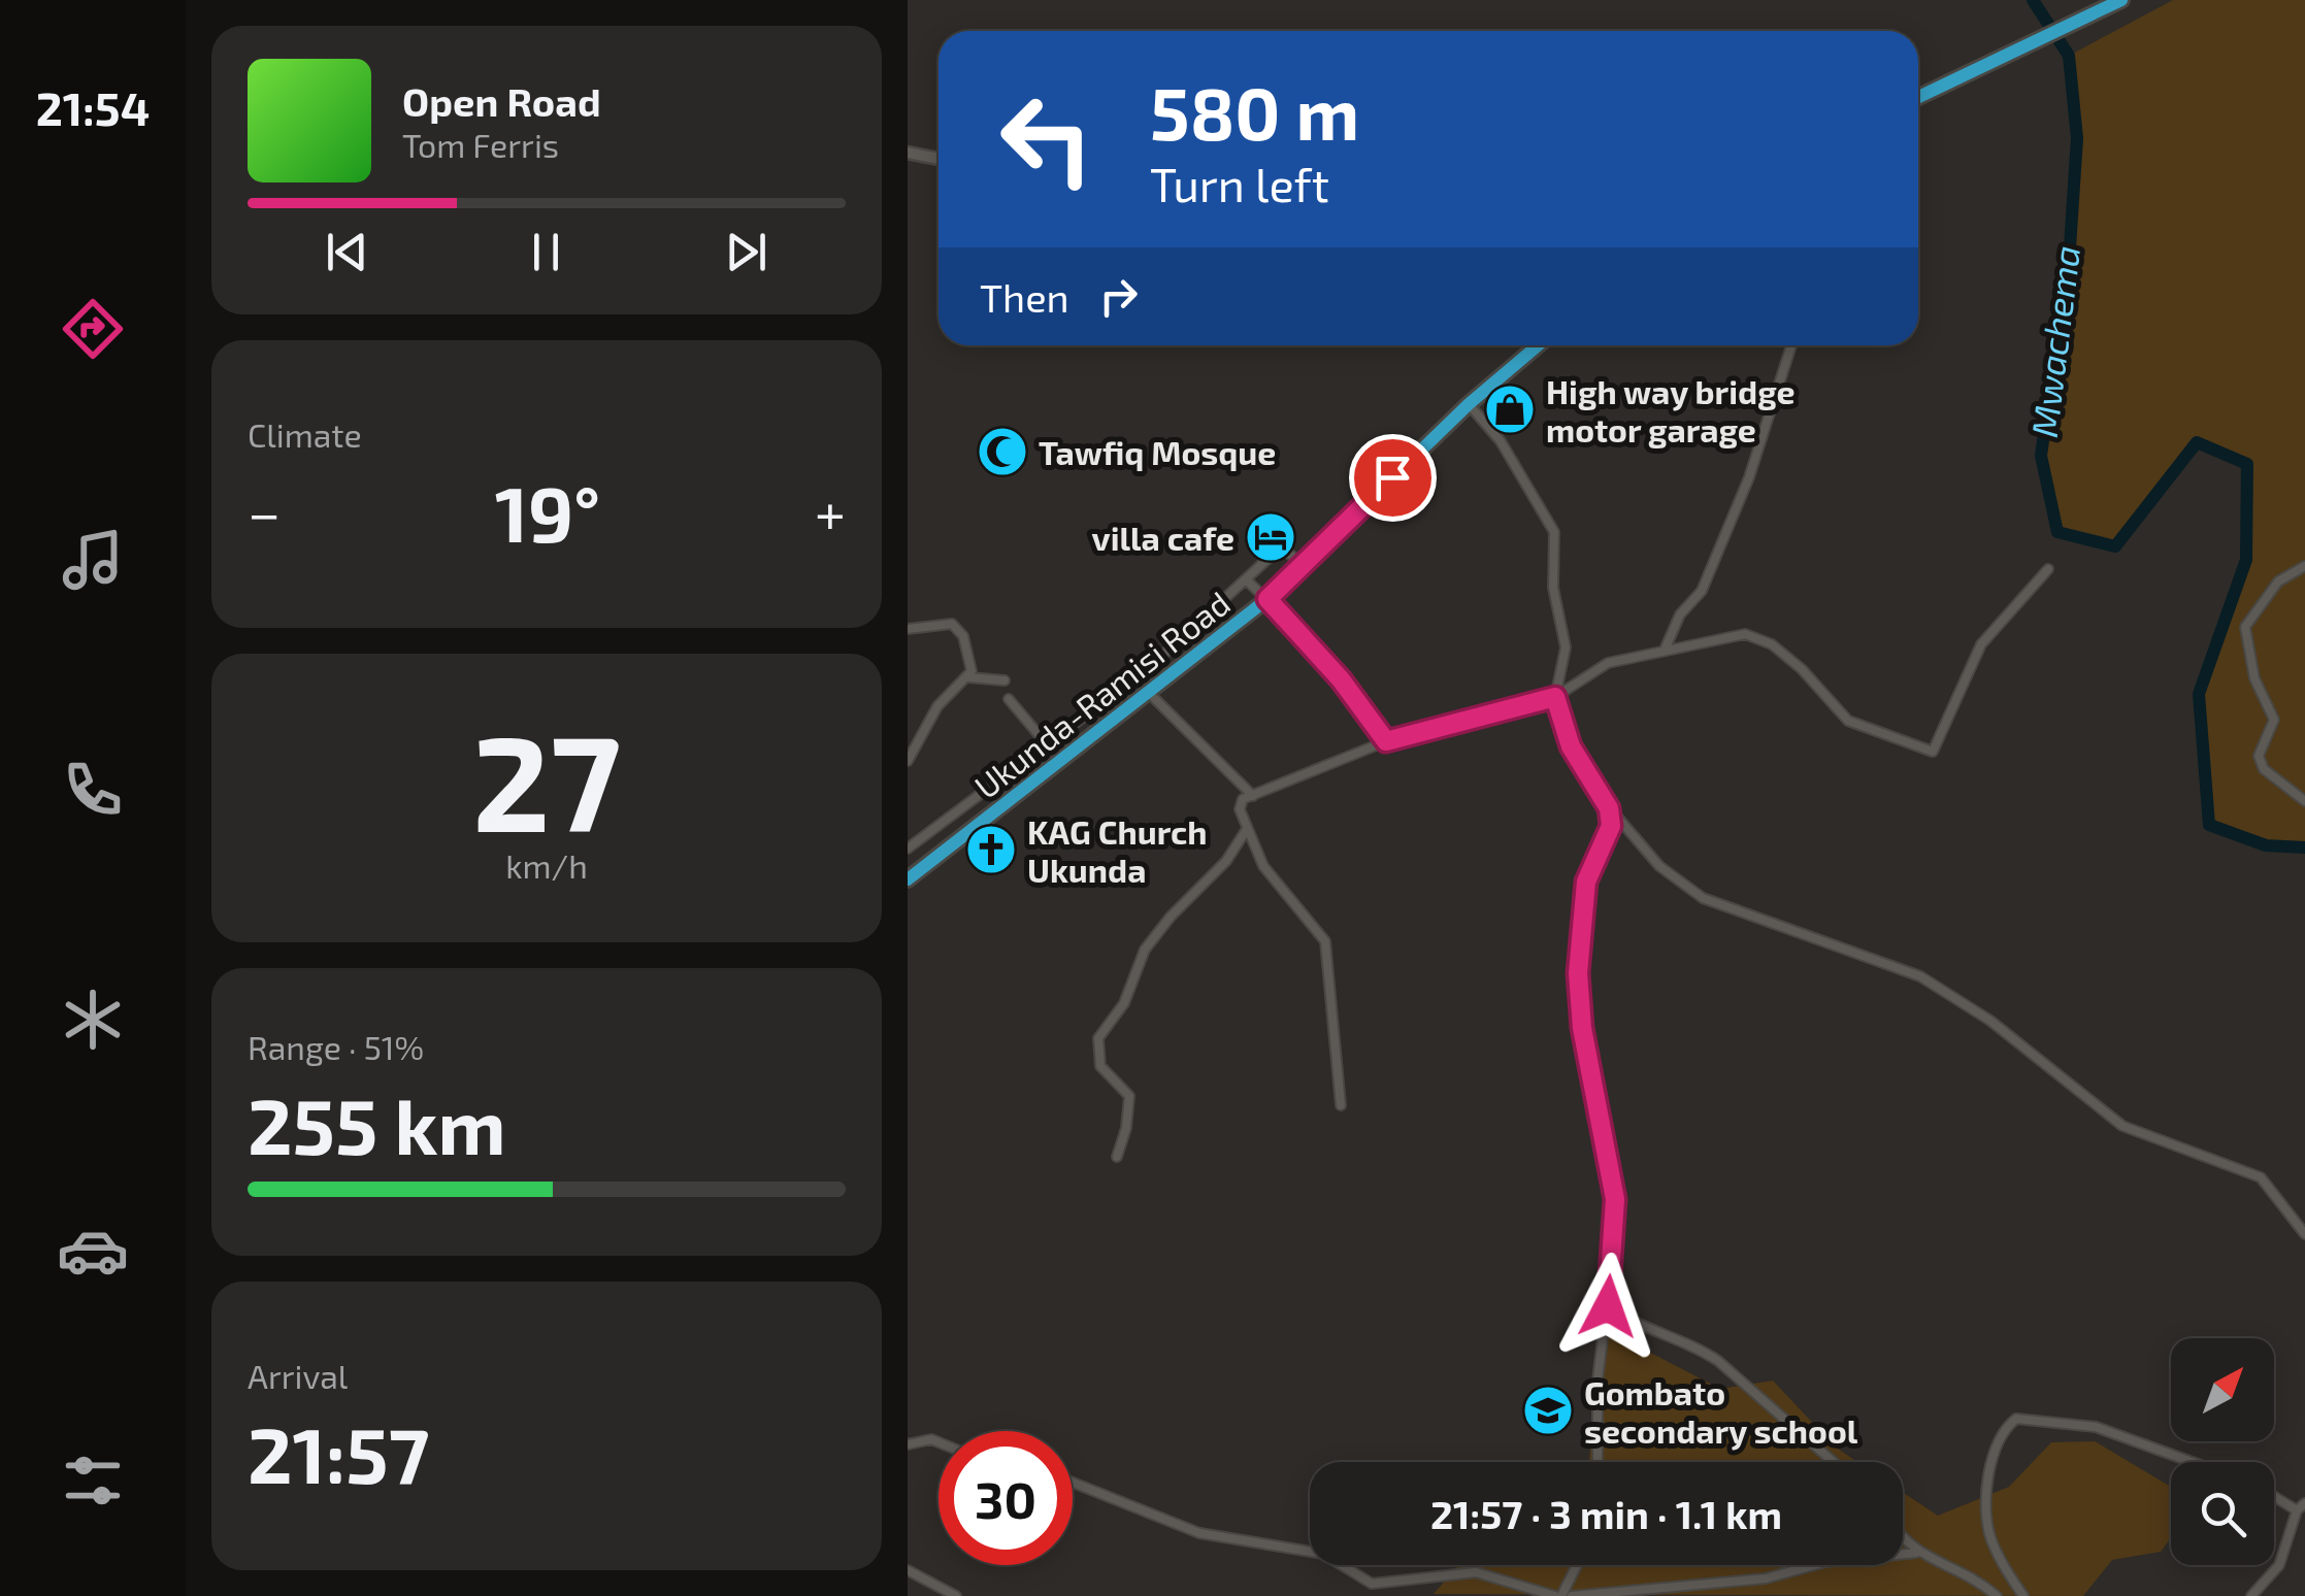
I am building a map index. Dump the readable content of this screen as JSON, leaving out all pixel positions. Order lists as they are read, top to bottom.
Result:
{
  "streets": {
    "highway": ["Ukunda-Ramisi Road"]
  },
  "water": ["Mwachema"],
  "places": {
    "shop": ["High way bridge motor garage"],
    "mosque": ["Tawfiq Mosque"],
    "hotel": ["villa cafe"],
    "church": ["KAG Church Ukunda"],
    "school or university": ["Gombato secondary school"]
  },
  "north": "top right",
  "page": {
    "tabs": "21:54",
    "turn": ["580 m", "Turn left"],
    "song": ["Open Road", "Tom Ferris"],
    "then": "Then",
    "tile": [
      "Climate",
      ["27", "km/h"],
      ["Range · 51%", "255 km"],
      ["Arrival", "21:57"]
    ],
    "heat": ["−", "19°", "+"],
    "limit": "30",
    "trip": "21:57 · 3 min · 1.1 km"
  }
}
